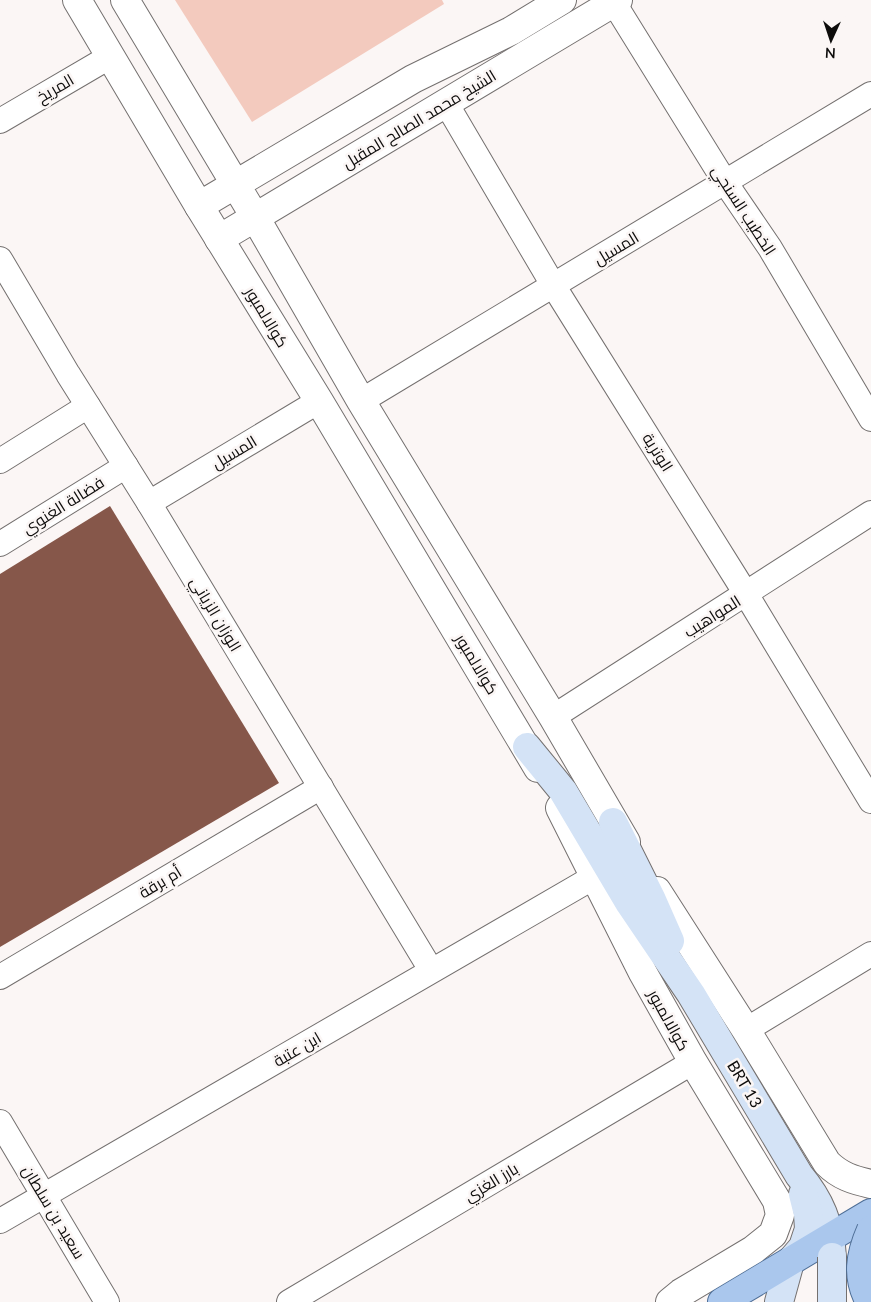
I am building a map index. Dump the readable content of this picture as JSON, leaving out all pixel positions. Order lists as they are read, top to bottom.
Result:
{
  "streets": {
    "main road": ["BRT 13"],
    "street": [
      "المريخ",
      "الشيخ محمد الصالح المقبل",
      "الخطيب السنجي",
      "المسيل",
      "كوالالمبور",
      "الوترية",
      "فضالة الغنوي",
      "الوزان الزياني",
      "المواهيب",
      "أم برقة",
      "ابن عتبة",
      "بارز الغزي",
      "سعيد بن سلطان"
    ]
  },
  "crossings": [
    ["المريخ", "كوالالمبور"],
    ["الشيخ محمد الصالح المقبل", "الخطيب السنجي"],
    ["الشيخ محمد الصالح المقبل", "كوالالمبور"],
    ["الشيخ محمد الصالح المقبل", "الوترية"],
    ["الخطيب السنجي", "المسيل"],
    ["المسيل", "كوالالمبور"],
    ["المسيل", "الوترية"],
    ["المسيل", "الوزان الزياني"],
    ["كوالالمبور", "ابن عتبة"],
    ["كوالالمبور", "بارز الغزي"],
    ["الوترية", "المواهيب"],
    ["فضالة الغنوي", "الوزان الزياني"],
    ["الوزان الزياني", "أم برقة"],
    ["الوزان الزياني", "ابن عتبة"],
    ["ابن عتبة", "سعيد بن سلطان"]
  ],
  "north": "bottom"
}
